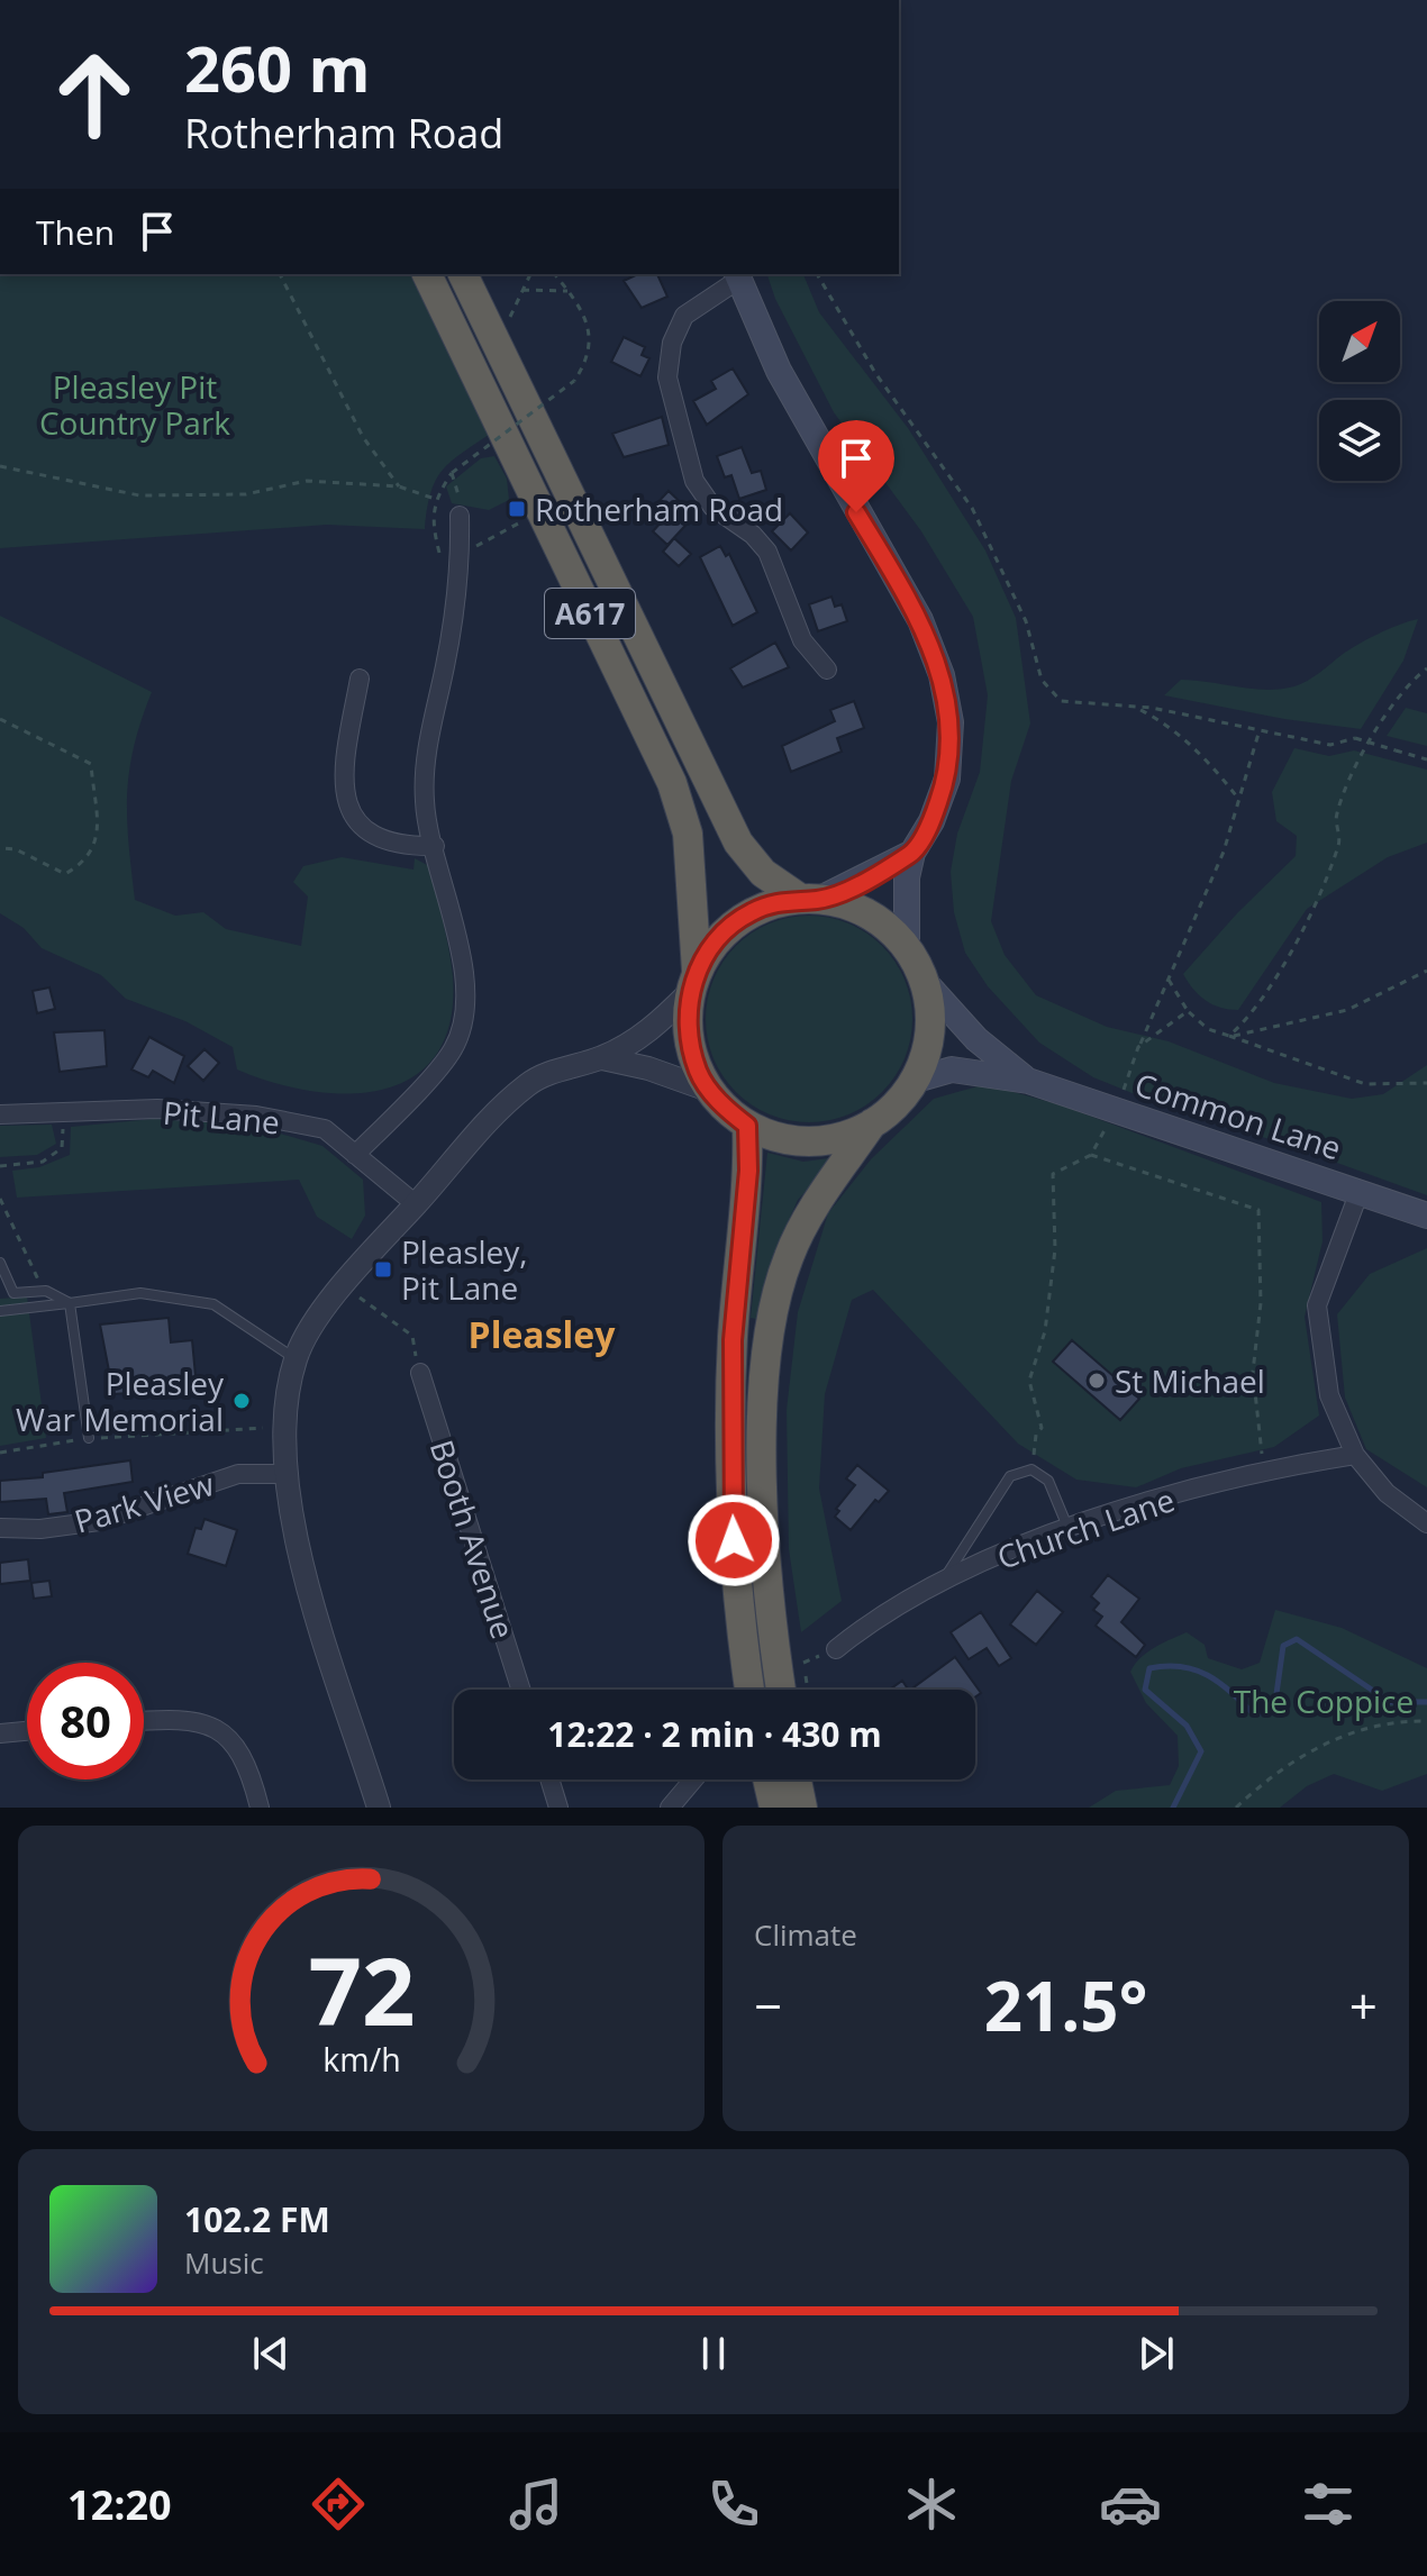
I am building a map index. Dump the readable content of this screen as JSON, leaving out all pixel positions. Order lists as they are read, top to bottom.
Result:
{
  "streets": {
    "highway": ["A617"],
    "main road": ["Common Lane"],
    "street": [
      "Pit Lane",
      "Park View",
      "Church Lane",
      "Booth Avenue"
    ]
  },
  "districts": ["Pleasley"],
  "parks": ["Pleasley Pit Country Park", "The Coppice"],
  "places": {
    "transit": ["Rotherham Road", "Pleasley, Pit Lane"],
    "other": ["St Michael", "Pleasley War Memorial"]
  },
  "north": "top right",
  "page": {
    "turn": ["260 m", "Rotherham Road"],
    "then": "Then",
    "limit": "80",
    "trip": "12:22 · 2 min · 430 m",
    "tile": "Climate",
    "heat": ["−", "21.5°", "+"],
    "song": ["102.2 FM", "Music"],
    "tabs": "12:20",
    "gauge": ["72", "km/h"]
  }
}
